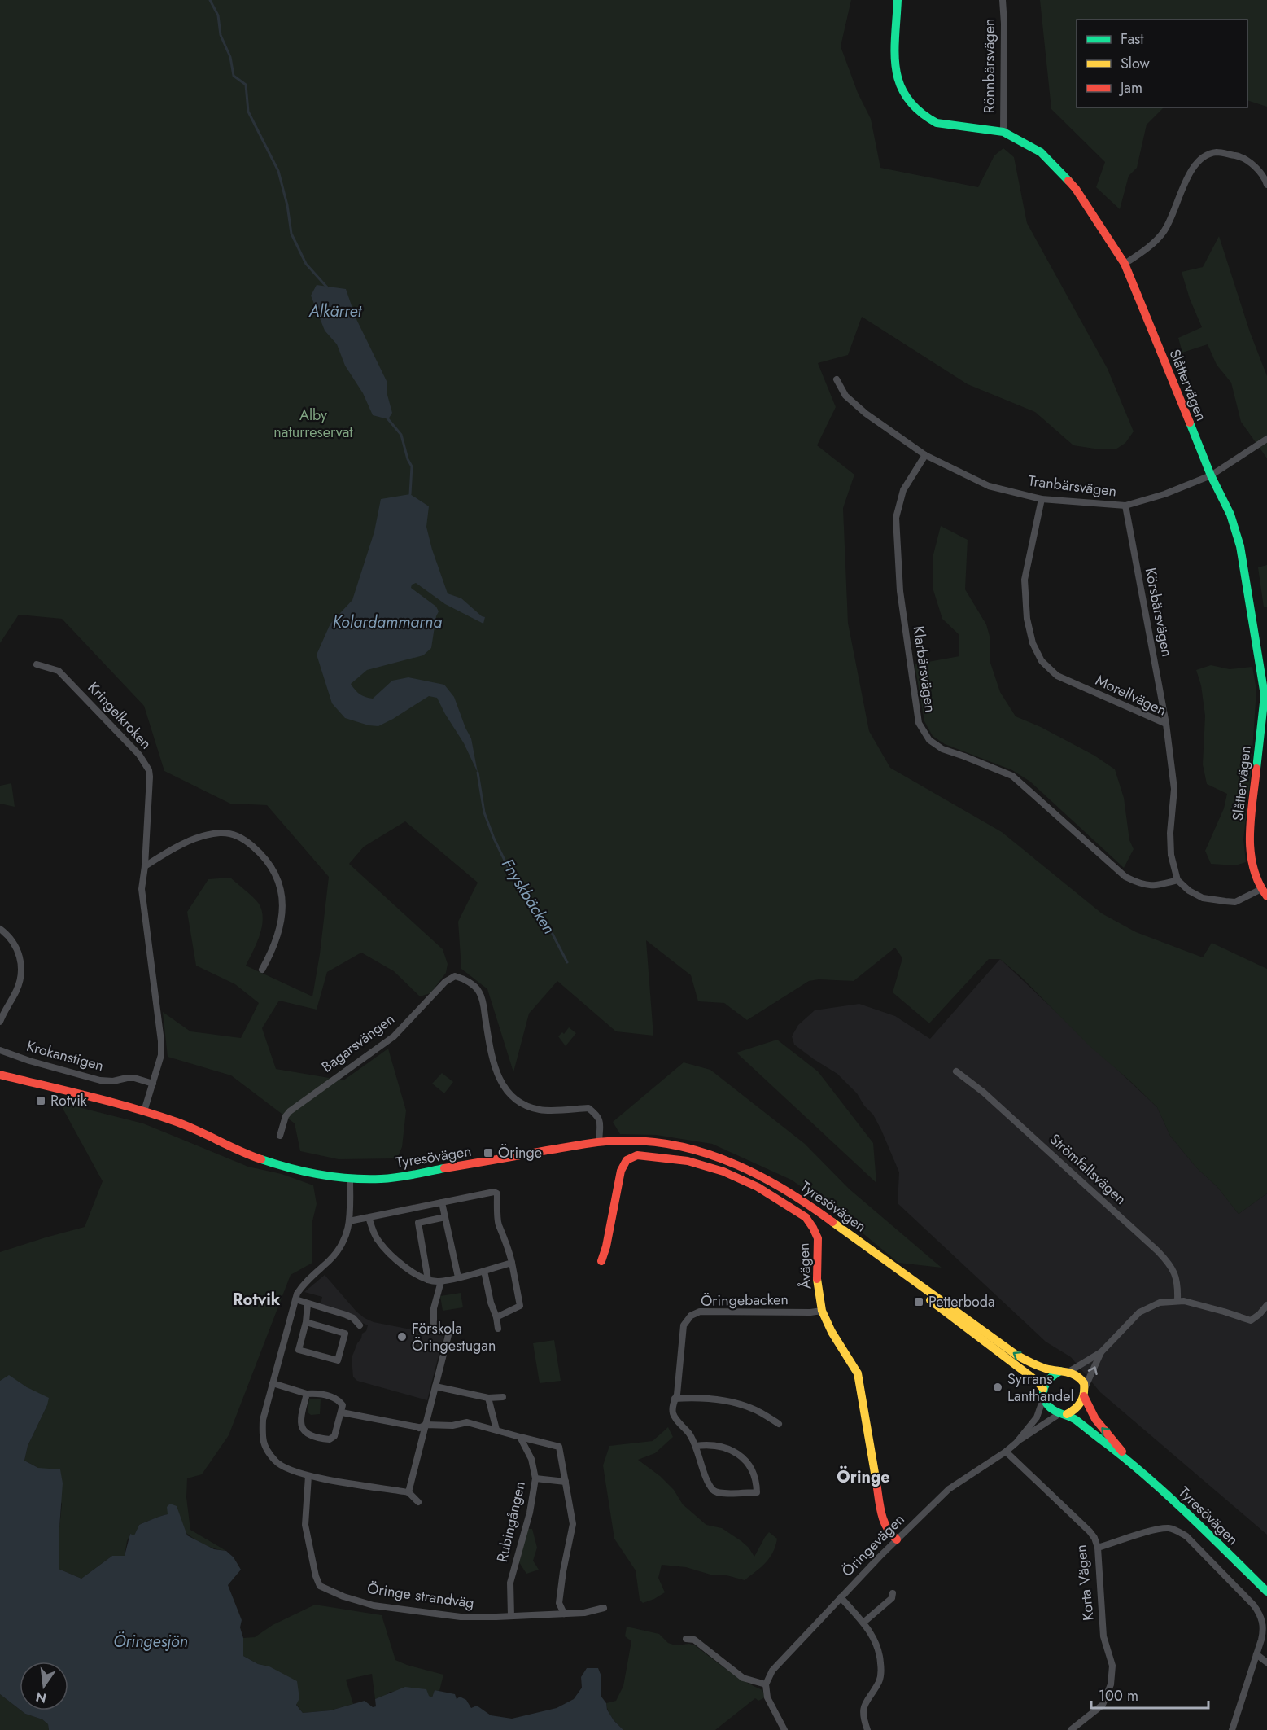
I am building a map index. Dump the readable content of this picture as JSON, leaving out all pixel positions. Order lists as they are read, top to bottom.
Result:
{
  "streets": {
    "main road": ["Slåttervägen", "Tyresövägen", "Åvägen"],
    "street": [
      "Rönnbärsvägen",
      "Tranbärsvägen",
      "Körsbärsvägen",
      "Klarbärsvägen",
      "Morellvägen",
      "Kringelkroken",
      "Bagarsvängen",
      "Krokanstigen",
      "Strömfallsvägen",
      "Öringebacken",
      "Rubingången",
      "Öringevägen",
      "Korta Vägen",
      "Öringe strandväg"
    ]
  },
  "crossings": [
    ["Rönnbärsvägen", "Slåttervägen"],
    ["Slåttervägen", "Tranbärsvägen"],
    ["Tranbärsvägen", "Körsbärsvägen"],
    ["Tranbärsvägen", "Klarbärsvägen"],
    ["Tranbärsvägen", "Morellvägen"],
    ["Körsbärsvägen", "Morellvägen"],
    ["Klarbärsvägen", "Morellvägen"],
    ["Kringelkroken", "Krokanstigen"],
    ["Kringelkroken", "Tyresövägen"],
    ["Bagarsvängen", "Tyresövägen"],
    ["Tyresövägen", "Öringevägen"],
    ["Åvägen", "Öringebacken"],
    ["Åvägen", "Öringevägen"],
    ["Rubingången", "Öringe strandväg"],
    ["Öringevägen", "Korta Vägen"]
  ],
  "districts": ["Rotvik", "Öringe"],
  "water": [
    "Alkärret",
    "Kolardammarna",
    "Fnyskbäcken",
    "Öringesjön"
  ],
  "parks": ["Alby naturreservat"],
  "places": {
    "transit": ["Rotvik", "Öringe", "Petterboda"],
    "other": ["Förskola Öringestugan", "Syrrans Lanthandel"]
  },
  "legend": ["Fast", "Slow", "Jam"],
  "scale_bar": "100 m",
  "north": "bottom"
}
